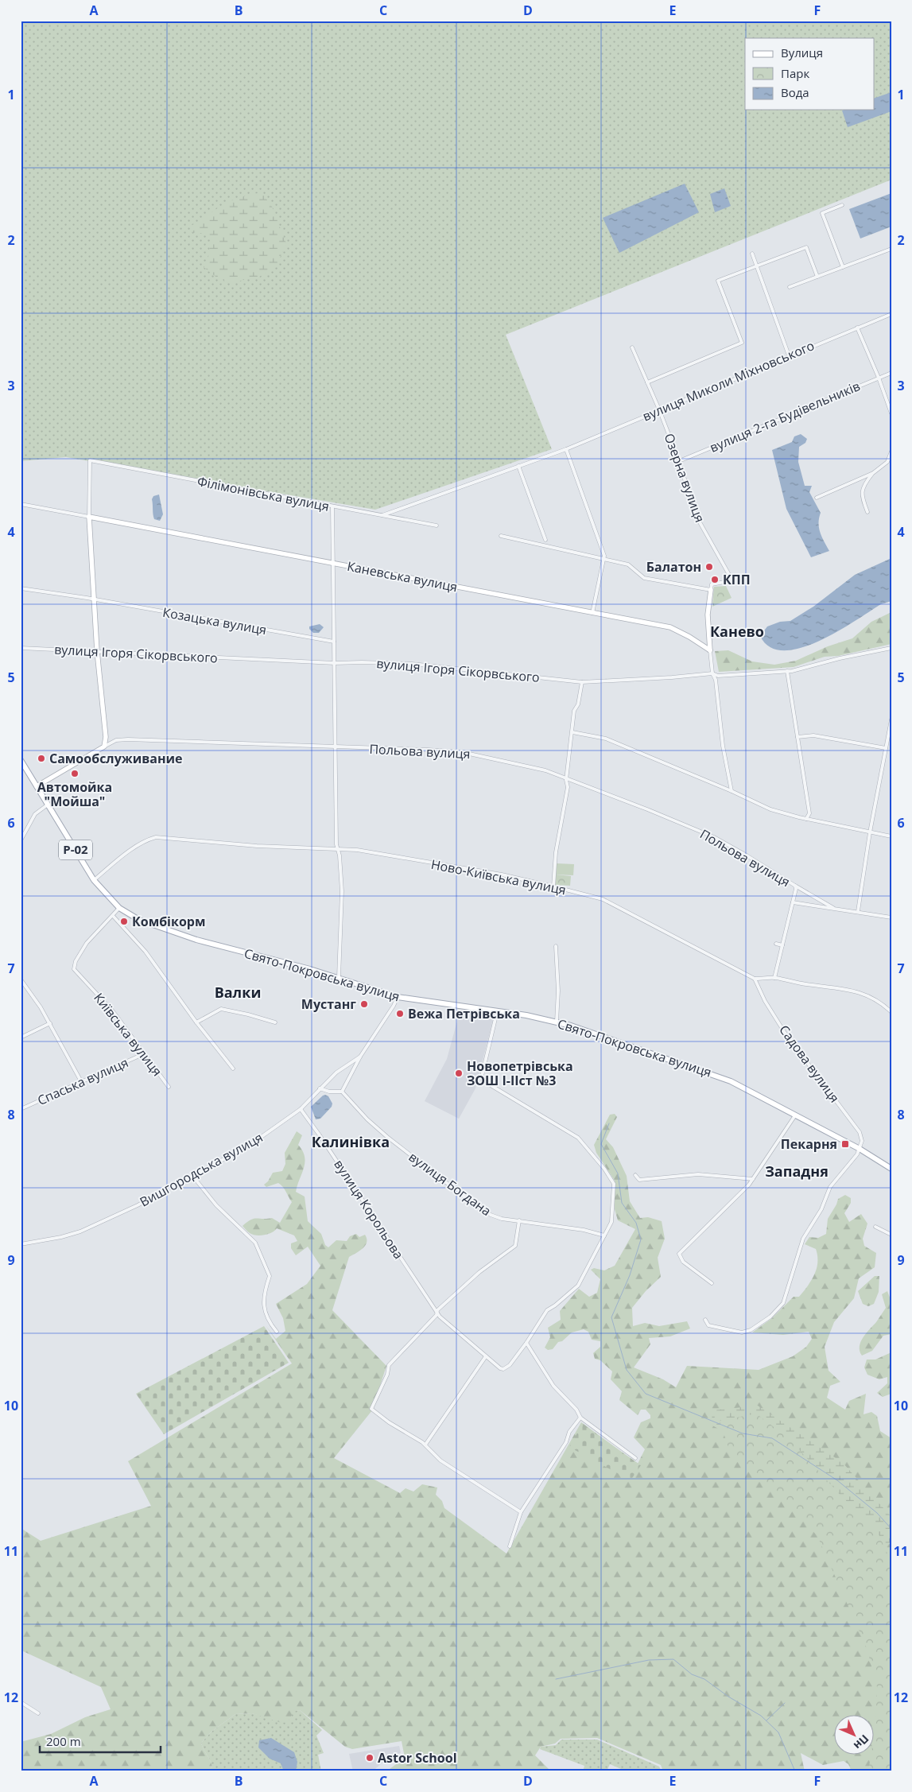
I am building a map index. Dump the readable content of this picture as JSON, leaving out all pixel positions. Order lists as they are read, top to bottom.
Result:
{
  "streets": {
    "main road": ["Р-02", "Свято-Покровська вулиця"],
    "street": [
      "вулиця Миколи Міхновського",
      "вулиця 2-га Будівельників",
      "Озерна вулиця",
      "Філімонівська вулиця",
      "Каневська вулиця",
      "Козацька вулиця",
      "вулиця Ігоря Сікорвського",
      "Польова вулиця",
      "Ново-Київська вулиця",
      "Київська вулиця",
      "Садова вулиця",
      "Спаська вулиця",
      "Вишгородська вулиця",
      "вулиця Богдана",
      "вулиця Корольова"
    ]
  },
  "crossings": [
    ["вулиця Миколи Міхновського", "Озерна вулиця"],
    ["вулиця Миколи Міхновського", "Філімонівська вулиця"],
    ["вулиця 2-га Будівельників", "Озерна вулиця"],
    ["Філімонівська вулиця", "Каневська вулиця"],
    ["Польова вулиця", "Ново-Київська вулиця"],
    ["Польова вулиця", "Свято-Покровська вулиця"],
    ["Ново-Київська вулиця", "Свято-Покровська вулиця"],
    ["Ново-Київська вулиця", "Садова вулиця"],
    ["Свято-Покровська вулиця", "Київська вулиця"],
    ["Свято-Покровська вулиця", "Садова вулиця"],
    ["Свято-Покровська вулиця", "Вишгородська вулиця"],
    ["Київська вулиця", "Спаська вулиця"],
    ["Вишгородська вулиця", "вулиця Богдана"],
    ["Вишгородська вулиця", "вулиця Корольова"]
  ],
  "districts": [
    "Канево",
    "Валки",
    "Калинівка",
    "Западня"
  ],
  "places": {
    "other": [
      "Балатон",
      "КПП",
      "Самообслуживание",
      "Автомойка \"Мойша\"",
      "Комбікорм",
      "Мустанг",
      "Вежа Петрівська",
      "Новопетрівська ЗОШ I-IIст №3",
      "Astor School"
    ],
    "transit": ["Пекарня"]
  },
  "legend": ["Вулиця", "Парк", "Вода"],
  "scale_bar": "200 m",
  "north": "bottom right",
  "grid": {
    "columns": [
      "A",
      "B",
      "C",
      "D",
      "E",
      "F"
    ],
    "rows": [
      "1",
      "2",
      "3",
      "4",
      "5",
      "6",
      "7",
      "8",
      "9",
      "10",
      "11",
      "12"
    ]
  }
}
